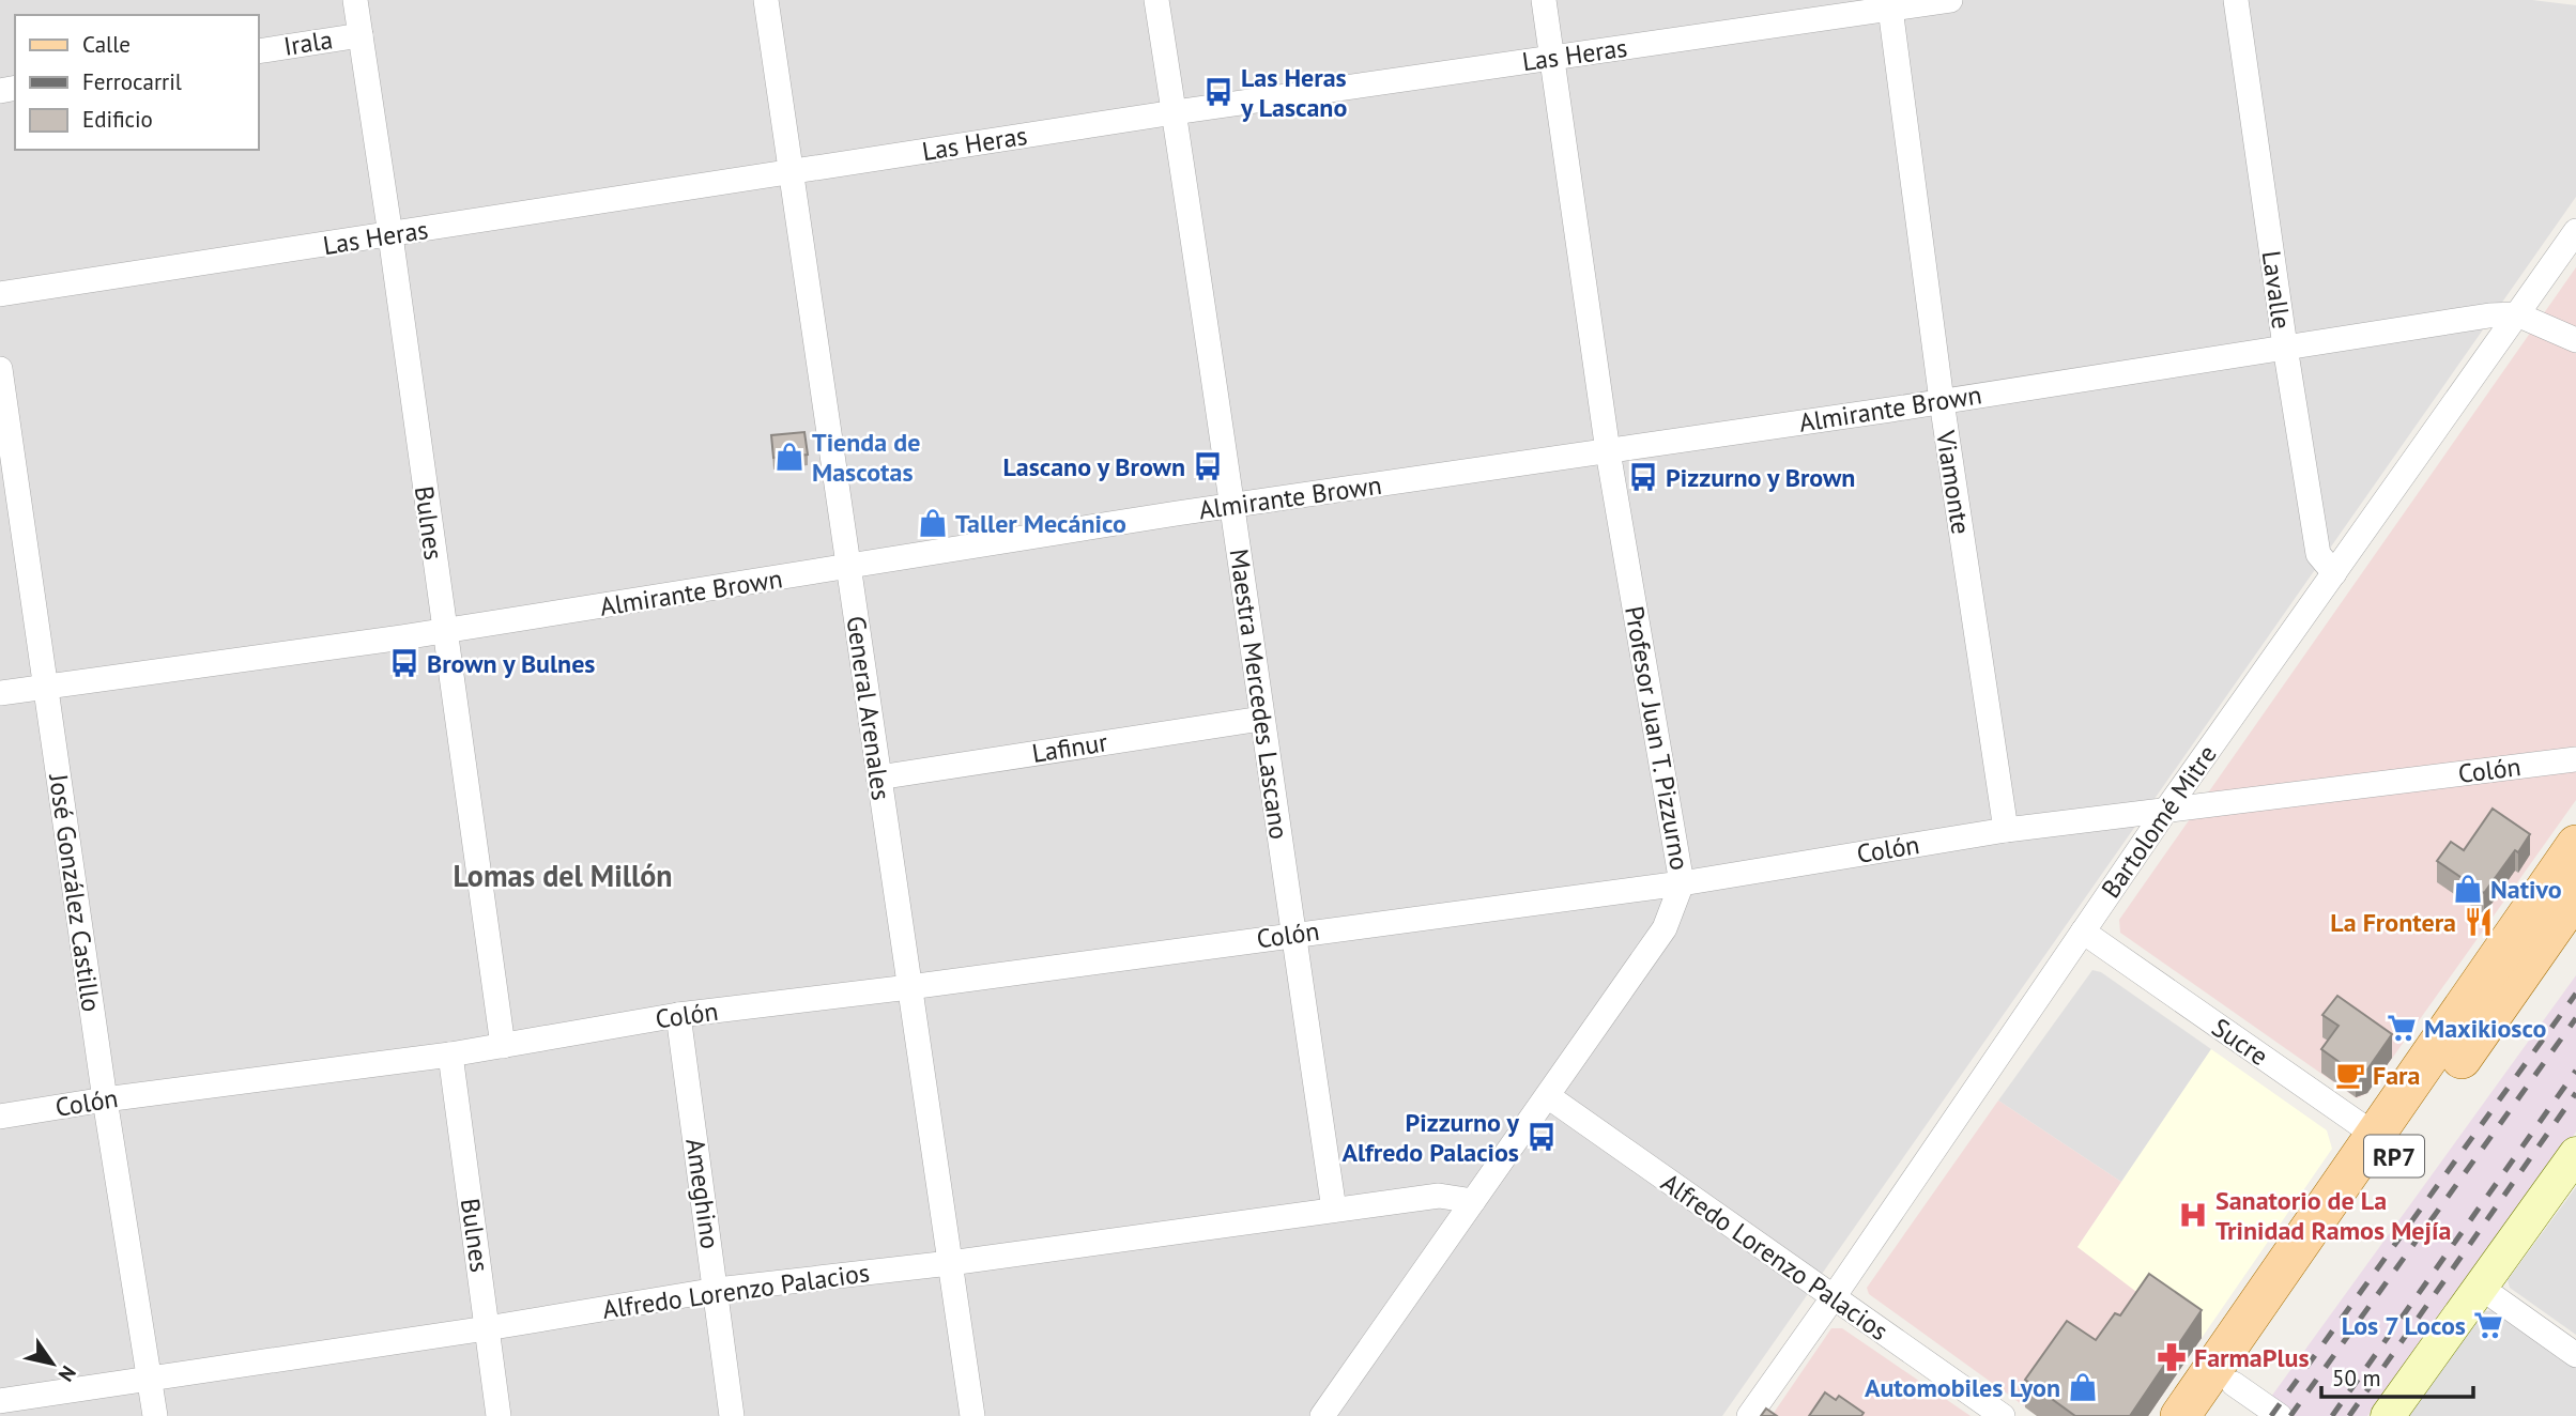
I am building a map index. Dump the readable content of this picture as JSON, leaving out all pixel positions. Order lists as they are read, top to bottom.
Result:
{
  "streets": {
    "main road": ["RP7"],
    "street": [
      "Irala",
      "Las Heras",
      "Lavalle",
      "Almirante Brown",
      "Viamonte",
      "Bulnes",
      "Maestra Mercedes Lascano",
      "General Arenales",
      "Profesor Juan T. Pizzurno",
      "Lafinur",
      "Colón",
      "Bartolomé Mitre",
      "José González Castillo",
      "Sucre",
      "Ameghino",
      "Alfredo Lorenzo Palacios"
    ]
  },
  "crossings": [
    ["Irala", "Bulnes"],
    ["Las Heras", "Viamonte"],
    ["Las Heras", "Bulnes"],
    ["Las Heras", "Maestra Mercedes Lascano"],
    ["Las Heras", "General Arenales"],
    ["Las Heras", "Profesor Juan T. Pizzurno"],
    ["Lavalle", "Almirante Brown"],
    ["Lavalle", "Bartolomé Mitre"],
    ["Almirante Brown", "Viamonte"],
    ["Almirante Brown", "Bulnes"],
    ["Almirante Brown", "Maestra Mercedes Lascano"],
    ["Almirante Brown", "General Arenales"],
    ["Almirante Brown", "Profesor Juan T. Pizzurno"],
    ["Almirante Brown", "Bartolomé Mitre"],
    ["Almirante Brown", "José González Castillo"],
    ["Viamonte", "Colón"],
    ["Bulnes", "Colón"],
    ["Bulnes", "Alfredo Lorenzo Palacios"],
    ["Maestra Mercedes Lascano", "Lafinur"],
    ["Maestra Mercedes Lascano", "Colón"],
    ["Maestra Mercedes Lascano", "Alfredo Lorenzo Palacios"],
    ["General Arenales", "Lafinur"],
    ["General Arenales", "Colón"],
    ["General Arenales", "Alfredo Lorenzo Palacios"],
    ["Profesor Juan T. Pizzurno", "Colón"],
    ["Profesor Juan T. Pizzurno", "Alfredo Lorenzo Palacios"],
    ["Colón", "Bartolomé Mitre"],
    ["Colón", "José González Castillo"],
    ["Colón", "Ameghino"],
    ["Bartolomé Mitre", "Sucre"],
    ["Bartolomé Mitre", "Alfredo Lorenzo Palacios"],
    ["José González Castillo", "Alfredo Lorenzo Palacios"],
    ["Sucre", "RP7"],
    ["Ameghino", "Alfredo Lorenzo Palacios"]
  ],
  "districts": ["Lomas del Millón"],
  "places": {
    "bus stop": [
      "Las Heras y Lascano",
      "Lascano y Brown",
      "Pizzurno y Brown",
      "Brown y Bulnes",
      "Pizzurno y Alfredo Palacios"
    ],
    "shop": [
      "Tienda de Mascotas",
      "Taller Mecánico",
      "Nativo",
      "Automobiles Lyon"
    ],
    "restaurant": ["La Frontera"],
    "supermarket": ["Maxikiosco", "Los 7 Locos"],
    "cafe": ["Fara"],
    "hospital": ["Sanatorio de La Trinidad Ramos Mejía"],
    "pharmacy": ["FarmaPlus"]
  },
  "legend": ["Calle", "Ferrocarril", "Edificio"],
  "scale_bar": "50 m",
  "north": "bottom right"
}
